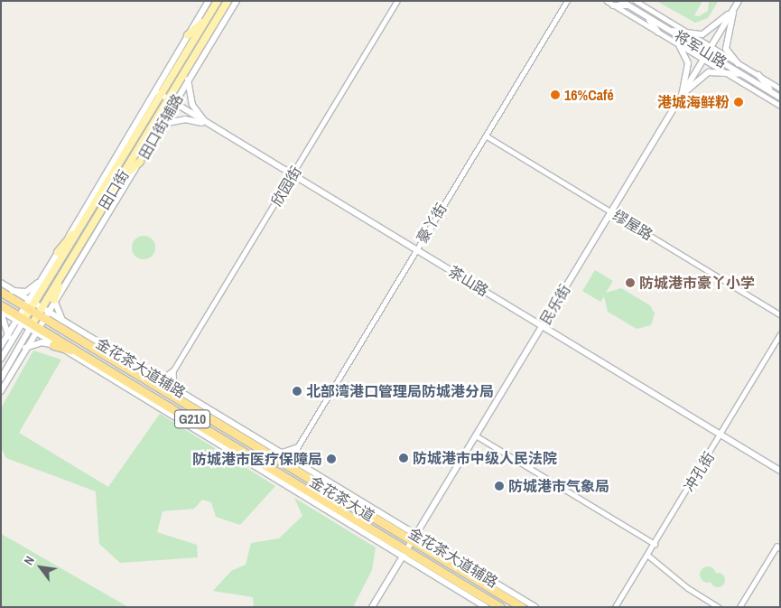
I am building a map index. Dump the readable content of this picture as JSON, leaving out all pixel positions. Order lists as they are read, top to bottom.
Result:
{
  "streets": {
    "highway": ["G210", "金花茶大道"],
    "main road": ["田口街"],
    "street": [
      "将军山路",
      "田口街辅路",
      "欣园街",
      "豪丫街",
      "缪屋路",
      "茶山路",
      "民乐街",
      "金花茶大道辅路",
      "冲孔街"
    ]
  },
  "crossings": [
    ["将军山路", "民乐街"],
    ["田口街辅路", "田口街"],
    ["田口街辅路", "茶山路"],
    ["田口街辅路", "金花茶大道辅路"],
    ["田口街辅路", "金花茶大道"],
    ["欣园街", "茶山路"],
    ["田口街", "茶山路"],
    ["田口街", "金花茶大道辅路"],
    ["田口街", "金花茶大道"],
    ["豪丫街", "缪屋路"],
    ["豪丫街", "茶山路"],
    ["缪屋路", "民乐街"],
    ["茶山路", "民乐街"],
    ["茶山路", "冲孔街"],
    ["民乐街", "金花茶大道辅路"],
    ["民乐街", "金花茶大道"],
    ["金花茶大道辅路", "金花茶大道"]
  ],
  "places": [
    "16%Café",
    "港城海鲜粉",
    "防城港市豪丫小学",
    "北部湾港口管理局防城港分局",
    "防城港市中级人民法院",
    "防城港市医疗保障局",
    "防城港市气象局"
  ],
  "north": "top left"
}
